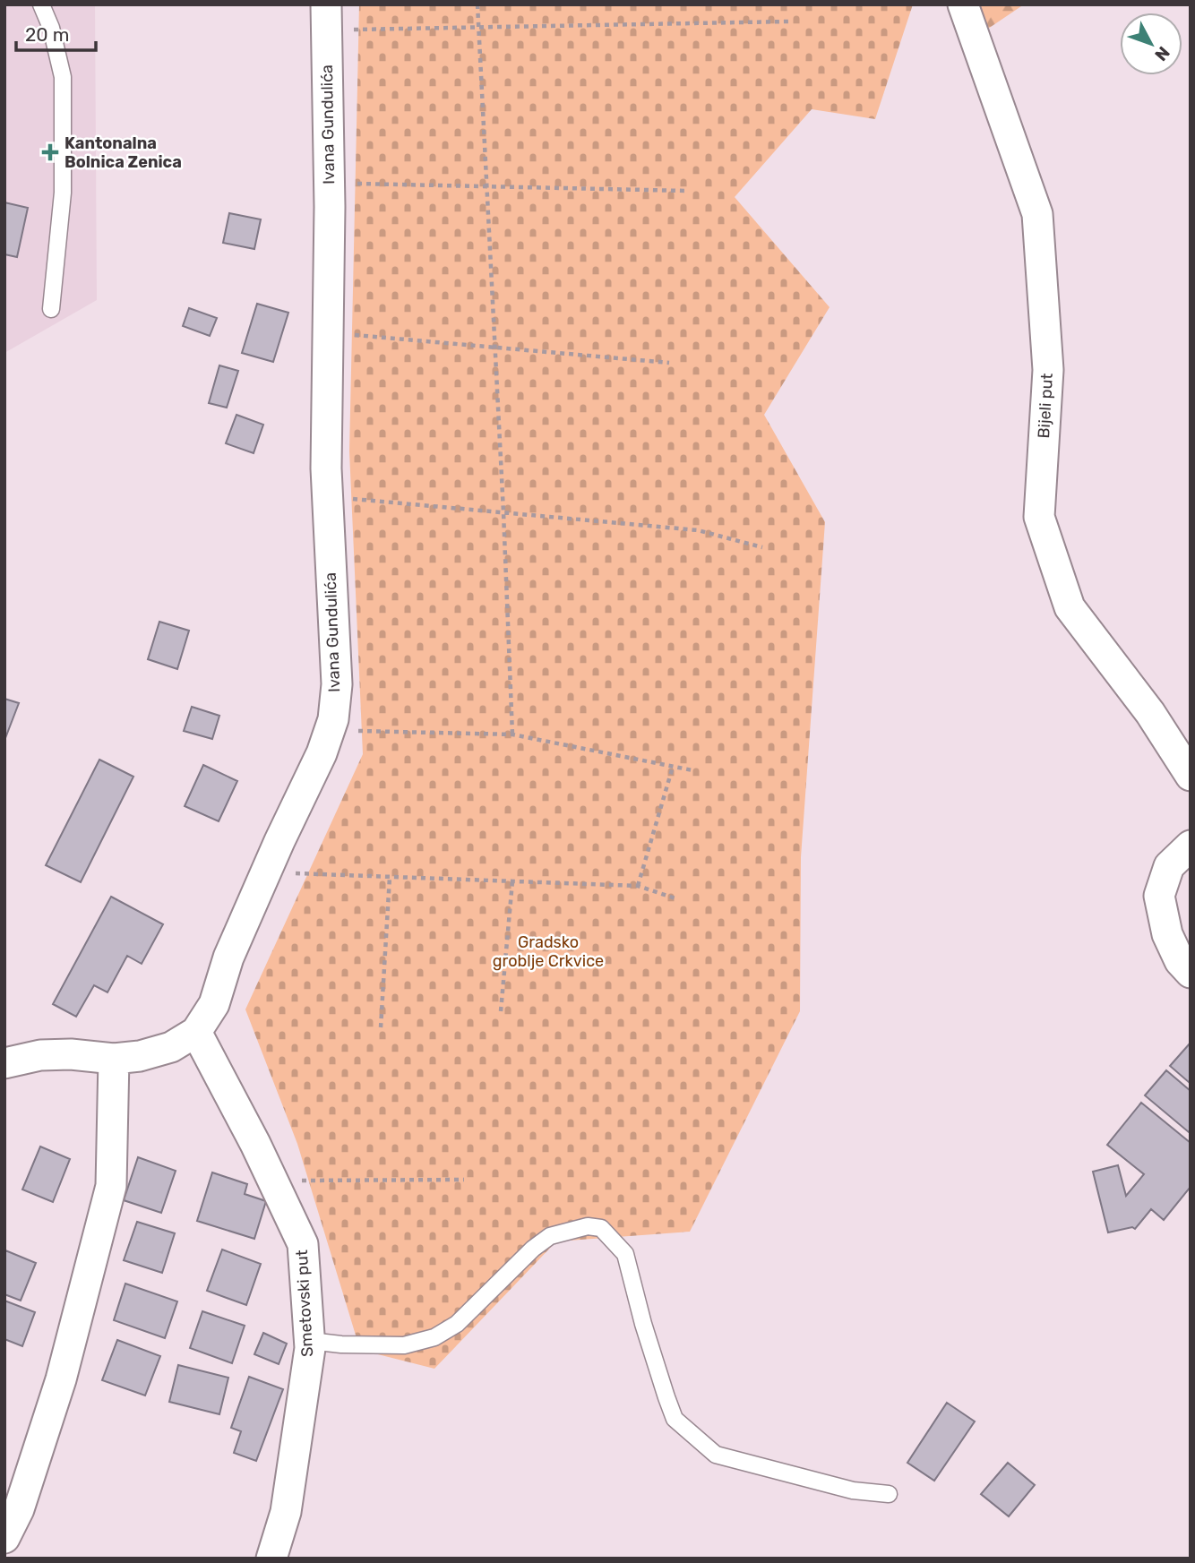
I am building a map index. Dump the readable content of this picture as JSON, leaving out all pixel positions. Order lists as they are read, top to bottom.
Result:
{
  "streets": {
    "street": ["Ivana Gundulića", "Bijeli put", "Smetovski put"]
  },
  "crossings": [
    ["Ivana Gundulića", "Smetovski put"]
  ],
  "parks": ["Gradsko groblje Crkvice"],
  "places": {
    "health": ["Kantonalna Bolnica Zenica"]
  },
  "scale_bar": "20 m",
  "north": "bottom right"
}
